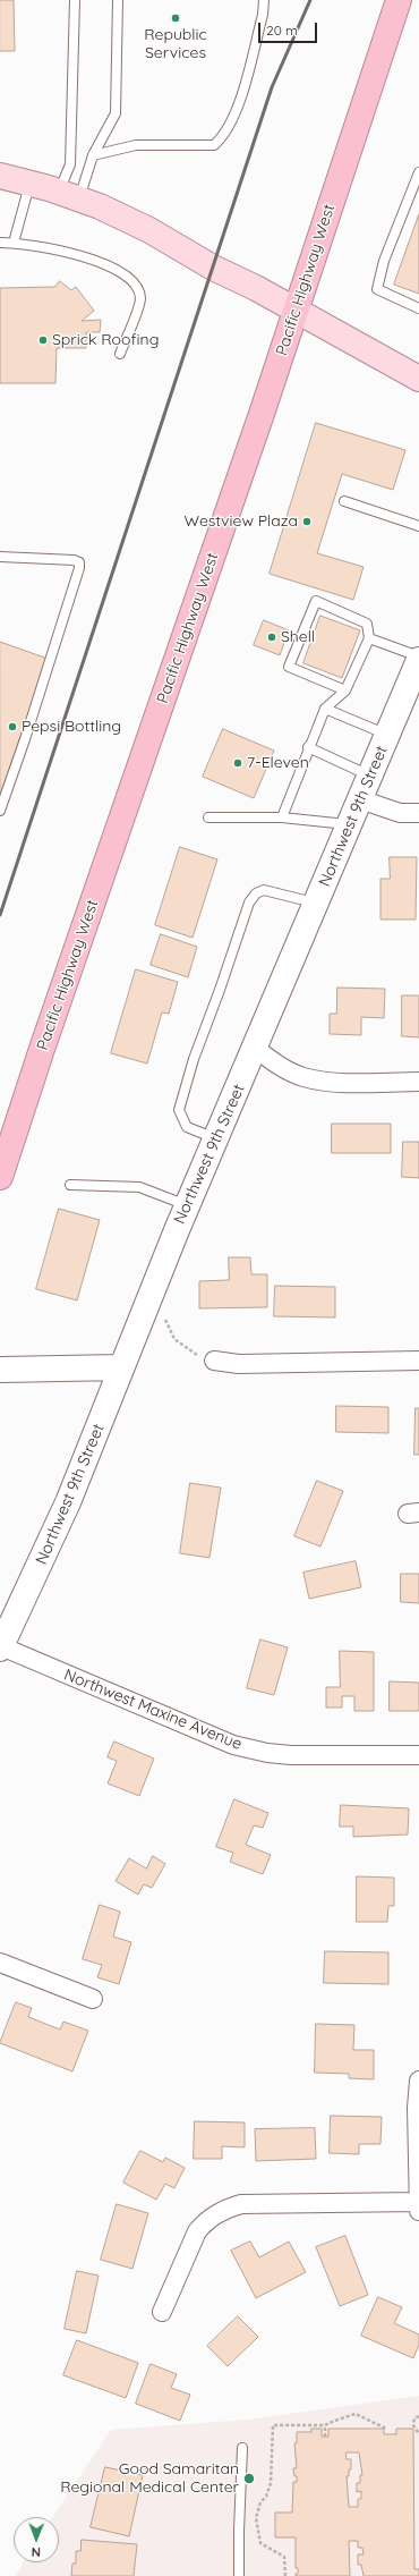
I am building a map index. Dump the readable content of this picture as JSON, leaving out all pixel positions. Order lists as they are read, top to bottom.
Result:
{
  "streets": {
    "highway": ["Pacific Highway West"],
    "street": ["Northwest 9th Street", "Northwest Maxine Avenue"]
  },
  "crossings": [
    ["Northwest 9th Street", "Northwest Maxine Avenue"]
  ],
  "places": [
    "Republic Services",
    "Sprick Roofing",
    "Westview Plaza",
    "Shell",
    "Pepsi Bottling",
    "7-Eleven",
    "Good Samaritan Regional Medical Center"
  ],
  "scale_bar": "20 m",
  "north": "bottom"
}
